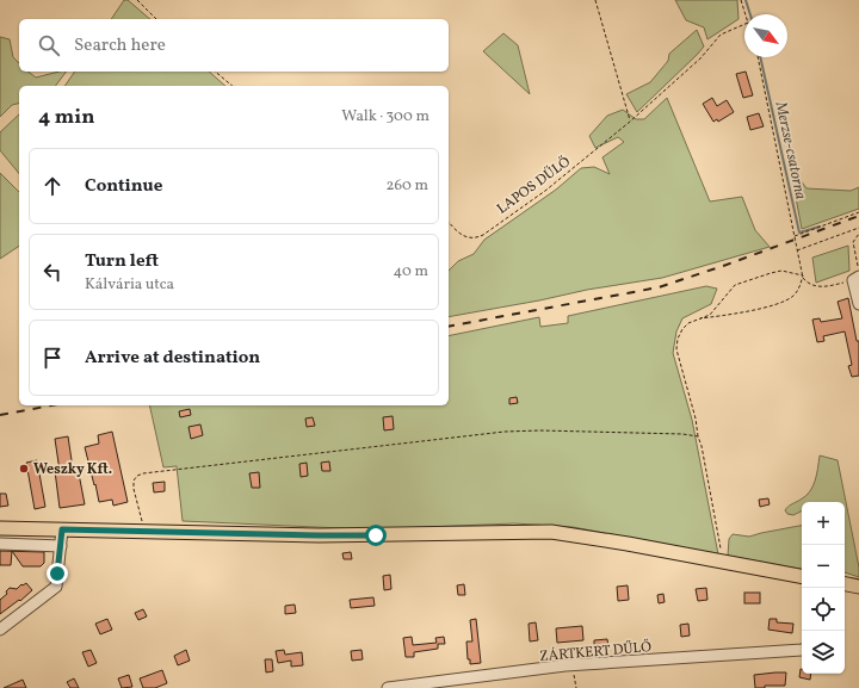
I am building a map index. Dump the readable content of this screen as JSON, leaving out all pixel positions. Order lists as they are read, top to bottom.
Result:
{
  "streets": {
    "street": ["ZÁRTKERT DŰLŐ"],
    "path": ["LAPOS DŰLŐ"]
  },
  "water": ["Merzse-csatorna"],
  "places": ["Weszky Kft."],
  "north": "bottom right",
  "page": {
    "search": "Search here",
    "heading": ["4 min", "Walk · 300 m"],
    "list": [
      ["Continue", "260 m"],
      ["Turn left", "Kálvária utca", "40 m"],
      "Arrive at destination"
    ],
    "map_buttons": ["+", "−"]
  }
}
